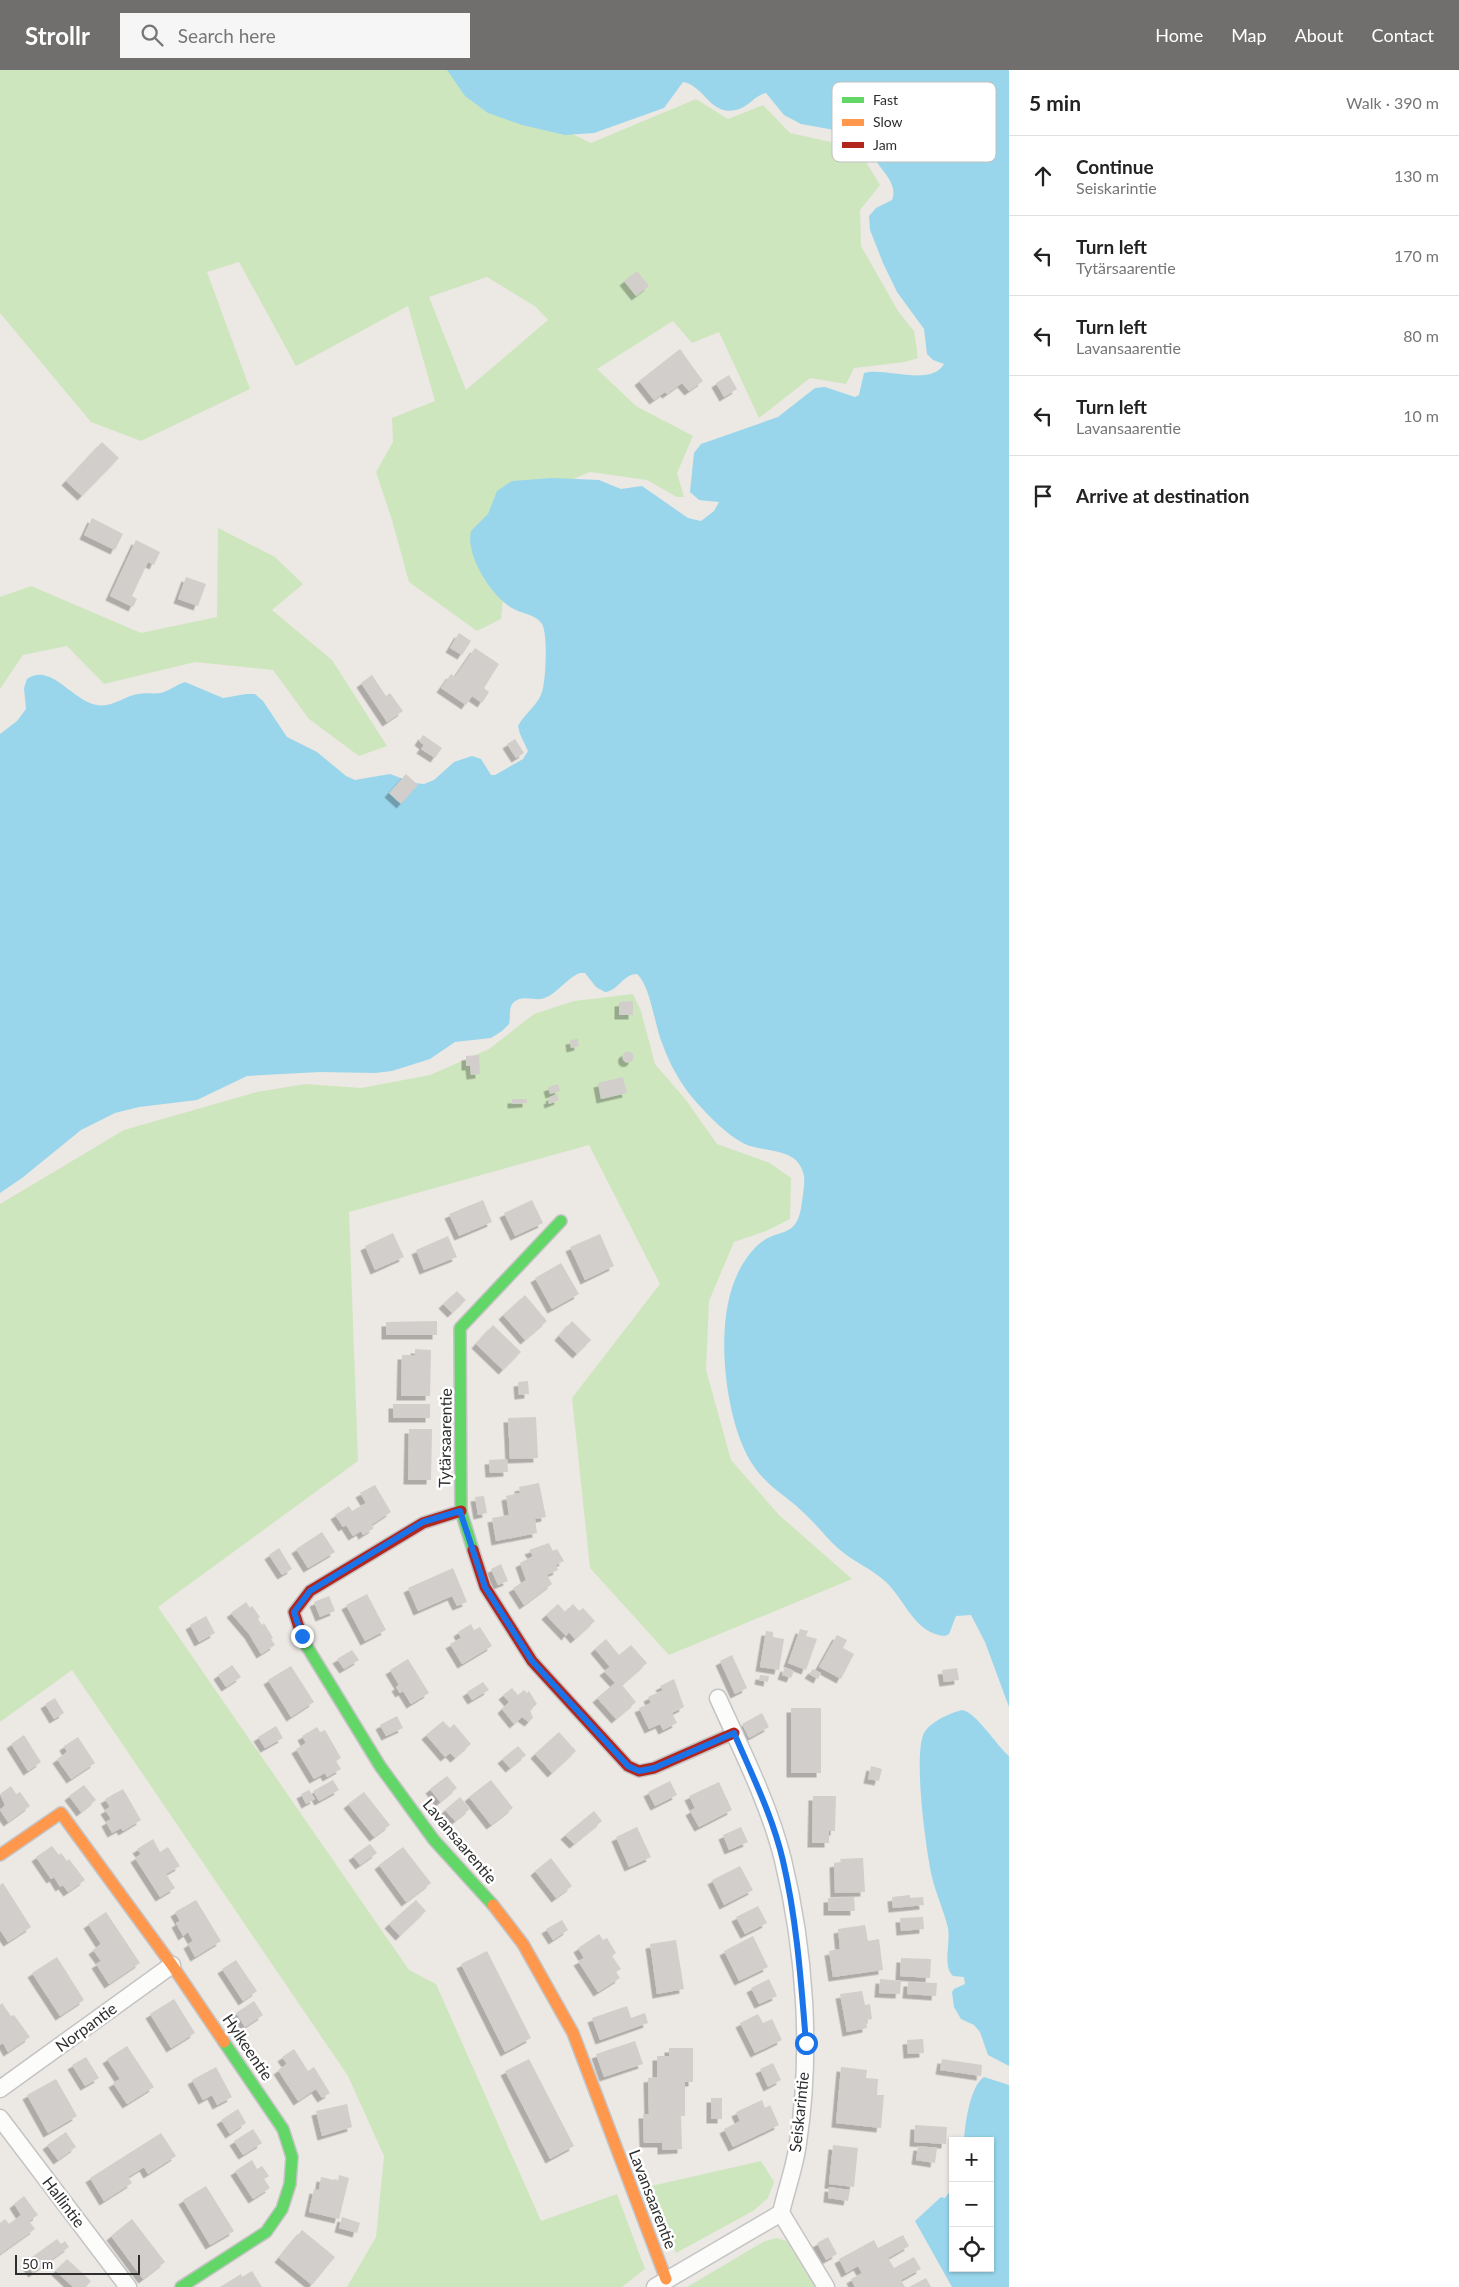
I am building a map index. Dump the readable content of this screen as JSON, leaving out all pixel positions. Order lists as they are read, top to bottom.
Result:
{
  "streets": {
    "street": [
      "Tytärsaarentie",
      "Lavansaarentie",
      "Norpantie",
      "Hylkeentie",
      "Seiskarintie",
      "Hallintie"
    ]
  },
  "crossings": [
    ["Tytärsaarentie", "Lavansaarentie"],
    ["Tytärsaarentie", "Seiskarintie"],
    ["Norpantie", "Hylkeentie"]
  ],
  "legend": ["Fast", "Slow", "Jam"],
  "scale_bar": "50 m",
  "page": {
    "header": "Strollr",
    "search": "Search here",
    "nav": [
      "Home",
      "Map",
      "About",
      "Contact"
    ],
    "heading": ["5 min", "Walk · 390 m"],
    "list": [
      ["Continue", "Seiskarintie", "130 m"],
      ["Turn left", "Tytärsaarentie", "170 m"],
      ["Turn left", "Lavansaarentie", "80 m"],
      ["Turn left", "Lavansaarentie", "10 m"],
      "Arrive at destination"
    ],
    "map_buttons": ["+", "−"],
    "scale": "50 m"
  }
}
